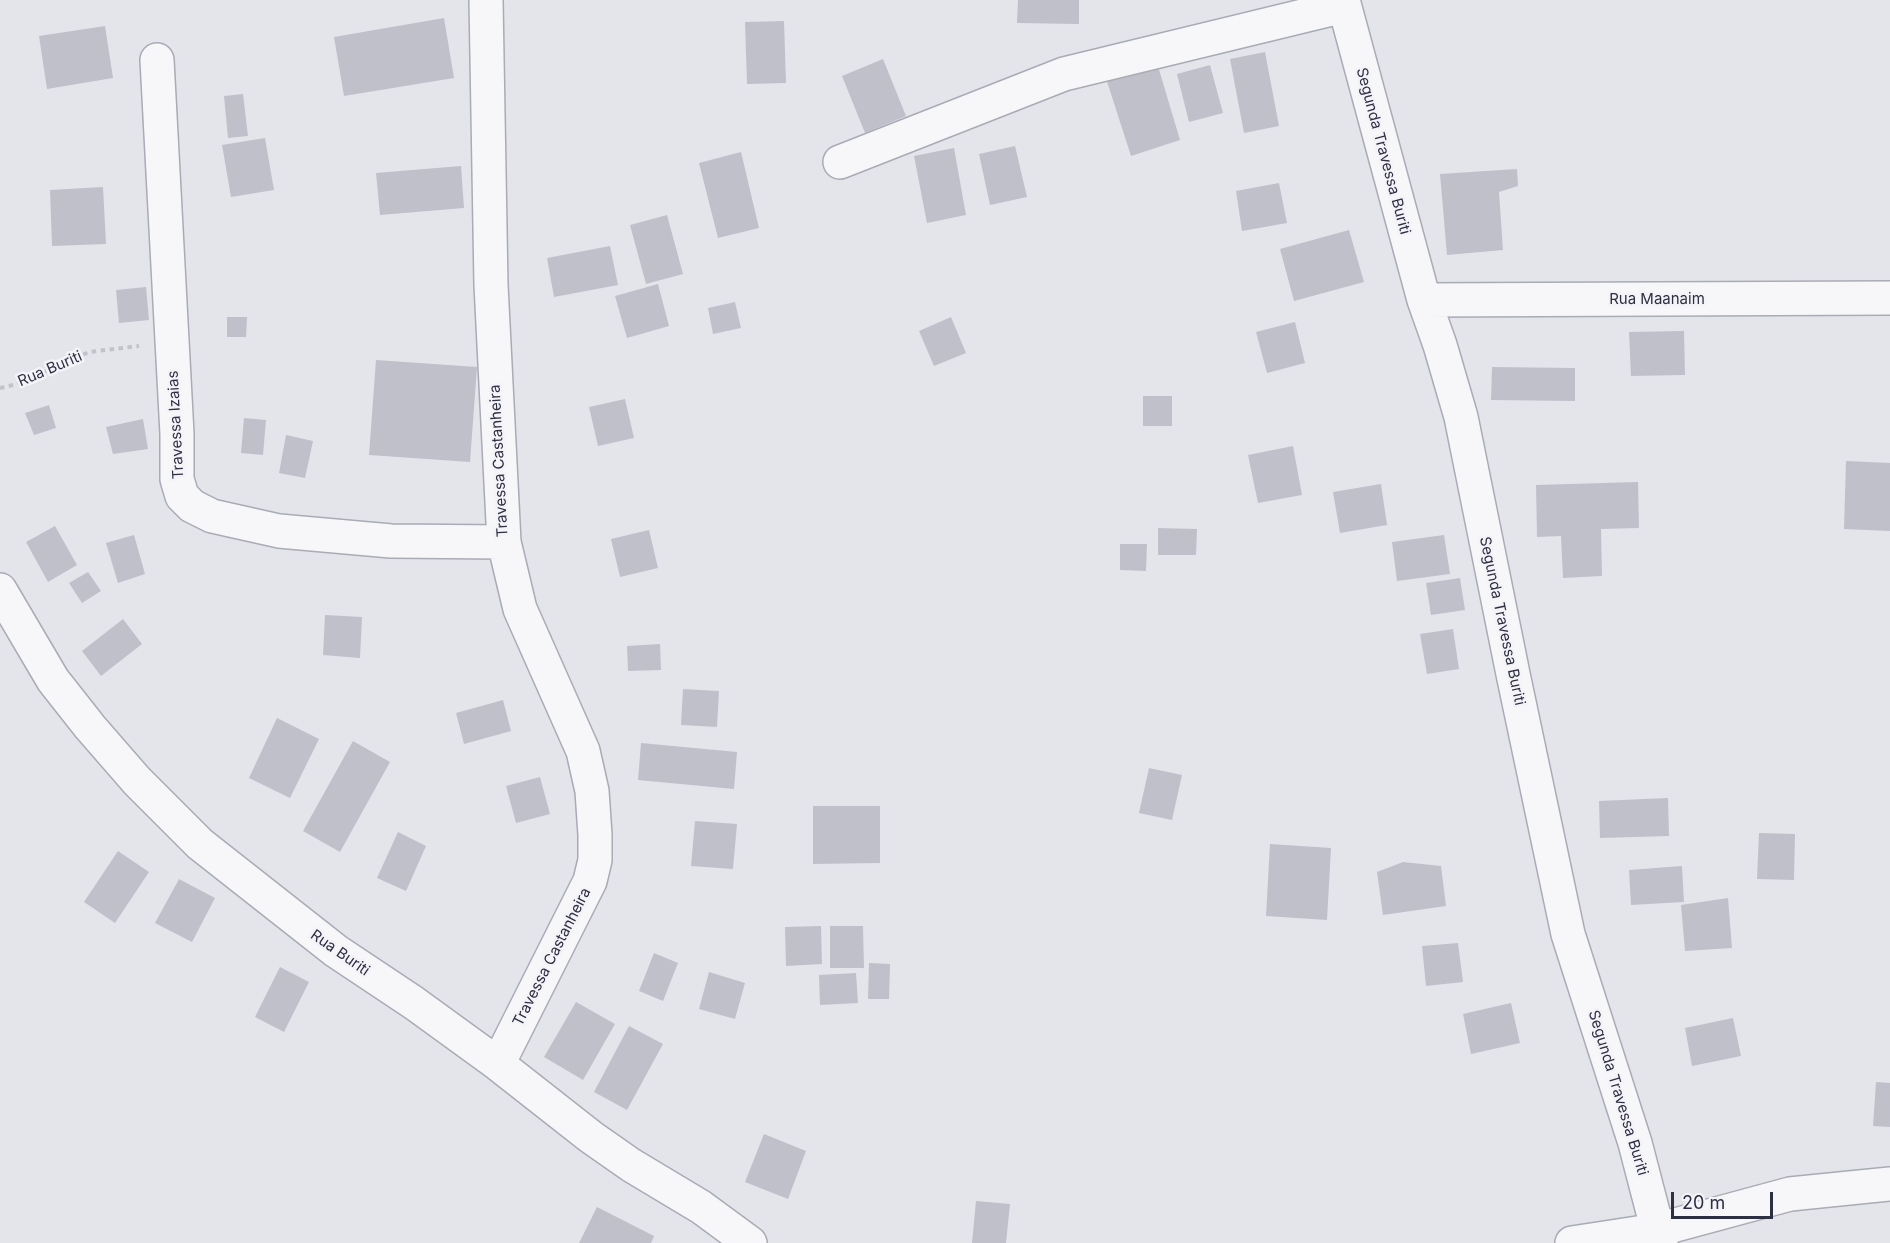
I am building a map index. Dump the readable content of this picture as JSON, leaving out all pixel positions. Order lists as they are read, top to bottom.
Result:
{
  "streets": {
    "street": [
      "Segunda Travessa Buriti",
      "Rua Maanaim",
      "Rua Buriti",
      "Travessa Izaias",
      "Travessa Castanheira"
    ]
  },
  "crossings": [
    ["Segunda Travessa Buriti", "Rua Maanaim"],
    ["Rua Buriti", "Travessa Izaias"],
    ["Rua Buriti", "Travessa Castanheira"],
    ["Travessa Izaias", "Travessa Castanheira"]
  ],
  "scale_bar": "20 m"
}
